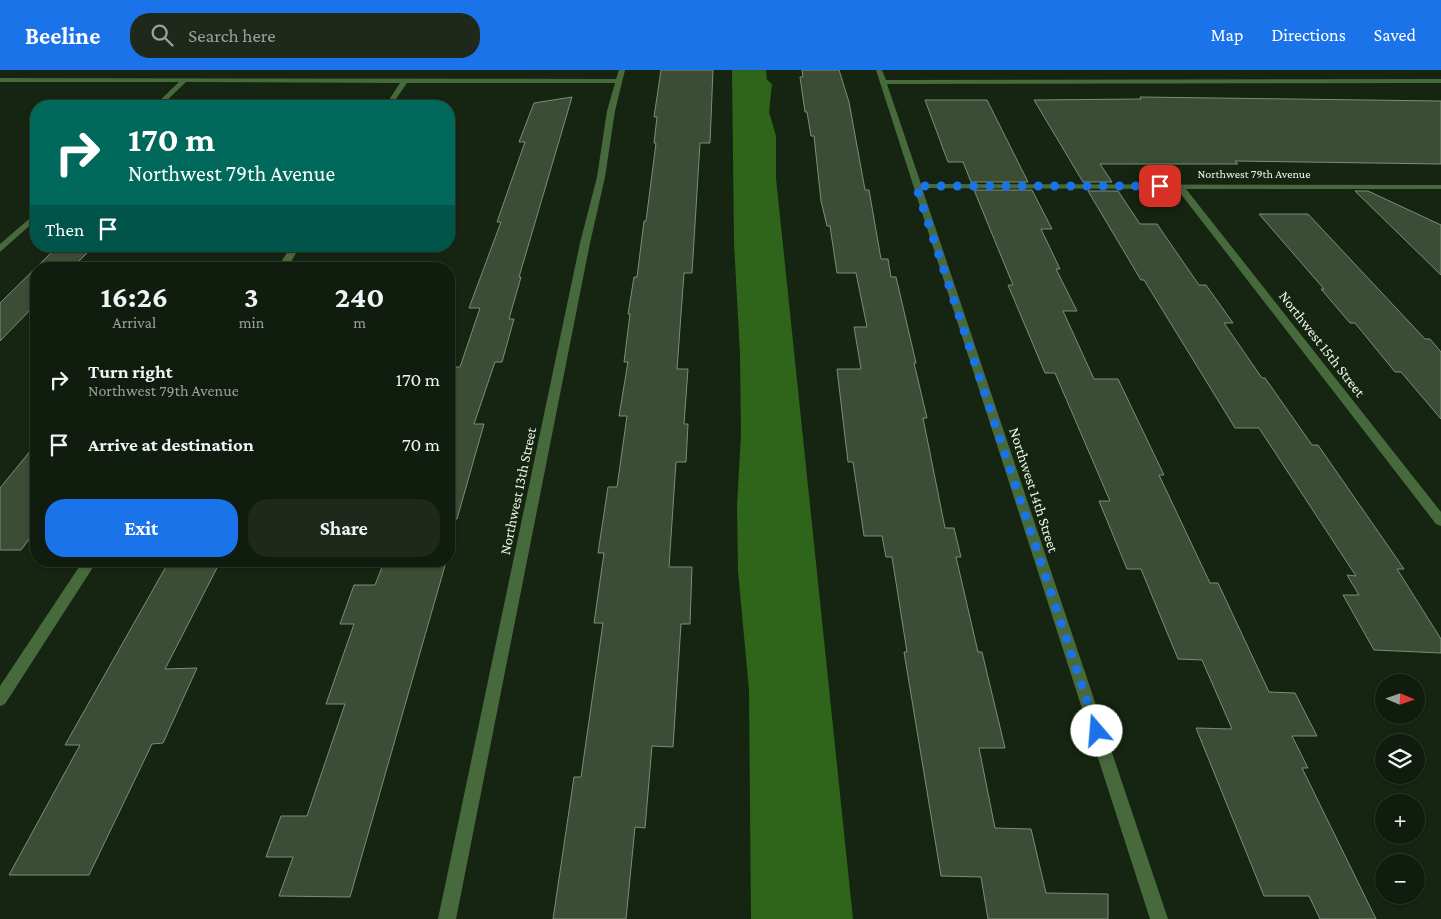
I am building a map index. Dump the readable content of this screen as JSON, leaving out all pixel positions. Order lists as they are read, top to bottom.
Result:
{
  "streets": {
    "street": [
      "Northwest 79th Avenue",
      "Northwest 15th Street",
      "Northwest 14th Street",
      "Northwest 13th Street"
    ]
  },
  "crossings": [
    ["Northwest 79th Avenue", "Northwest 15th Street"],
    ["Northwest 79th Avenue", "Northwest 14th Street"]
  ],
  "north": "right",
  "page": {
    "header": "Beeline",
    "search": "Search here",
    "nav": ["Map", "Directions", "Saved"],
    "turn": ["170 m", "Northwest 79th Avenue"],
    "then": "Then",
    "eta": [
      "16:26",
      "Arrival",
      "3",
      "min",
      "240",
      "m"
    ],
    "list": [
      {
        "name": "Turn right",
        "note": "Northwest 79th Avenue",
        "value": "170 m"
      },
      {
        "name": "Arrive at destination",
        "value": "70 m"
      }
    ],
    "buttons": ["Exit", "Share"],
    "map_buttons": ["+", "−"]
  }
}
